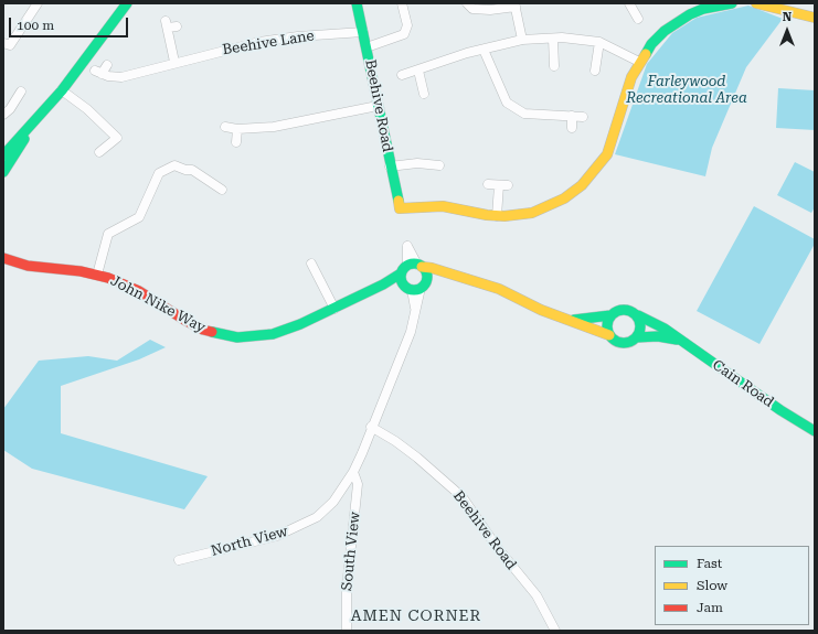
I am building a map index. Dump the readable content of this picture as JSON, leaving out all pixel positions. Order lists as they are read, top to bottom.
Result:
{
  "streets": {
    "street": [
      "Beehive Lane",
      "Beehive Road",
      "John Nike Way",
      "Cain Road",
      "North View",
      "South View"
    ]
  },
  "crossings": [
    ["Beehive Lane", "Beehive Road"],
    ["Beehive Road", "North View"],
    ["North View", "South View"]
  ],
  "districts": ["AMEN CORNER"],
  "parks": ["Farleywood Recreational Area"],
  "legend": ["Fast", "Slow", "Jam"],
  "scale_bar": "100 m",
  "north": "top"
}
